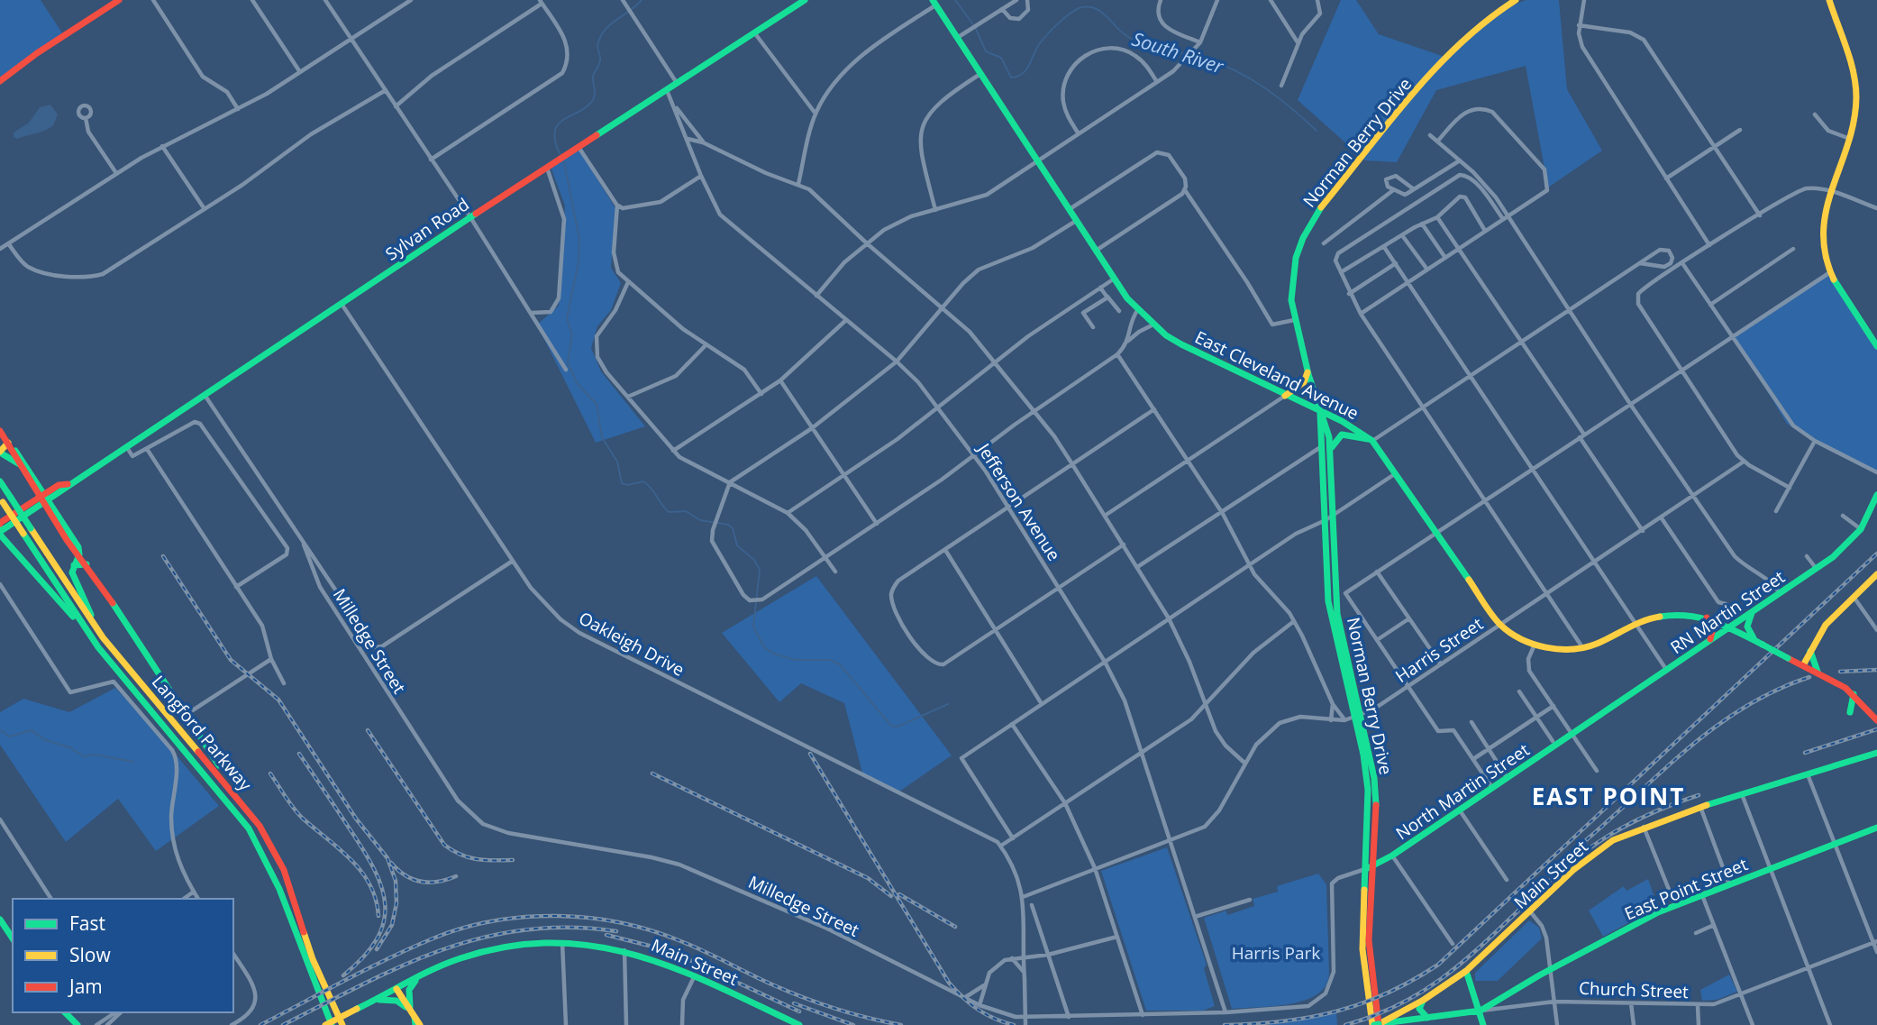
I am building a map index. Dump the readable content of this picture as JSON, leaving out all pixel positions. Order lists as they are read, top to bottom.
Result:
{
  "streets": {
    "main road": [
      "Norman Berry Drive",
      "Sylvan Road",
      "East Cleveland Avenue",
      "RN Martin Street",
      "Langford Parkway",
      "North Martin Street",
      "Main Street",
      "East Point Street",
      "Church Street"
    ],
    "street": [
      "Jefferson Avenue",
      "Milledge Street",
      "Oakleigh Drive",
      "Harris Street"
    ]
  },
  "crossings": [
    ["Norman Berry Drive", "East Cleveland Avenue"],
    ["Norman Berry Drive", "Milledge Street"],
    ["Norman Berry Drive", "Harris Street"],
    ["Norman Berry Drive", "North Martin Street"],
    ["Norman Berry Drive", "Main Street"],
    ["Norman Berry Drive", "Church Street"],
    ["Sylvan Road", "Jefferson Avenue"],
    ["Sylvan Road", "Milledge Street"],
    ["Sylvan Road", "Oakleigh Drive"],
    ["East Cleveland Avenue", "Harris Street"],
    ["Jefferson Avenue", "Milledge Street"],
    ["Jefferson Avenue", "Harris Street"],
    ["RN Martin Street", "North Martin Street"],
    ["Milledge Street", "Oakleigh Drive"],
    ["Milledge Street", "North Martin Street"],
    ["Main Street", "Church Street"],
    ["East Point Street", "Church Street"]
  ],
  "districts": ["EAST POINT"],
  "water": ["South River"],
  "parks": ["Harris Park"],
  "legend": ["Fast", "Slow", "Jam"]
}
